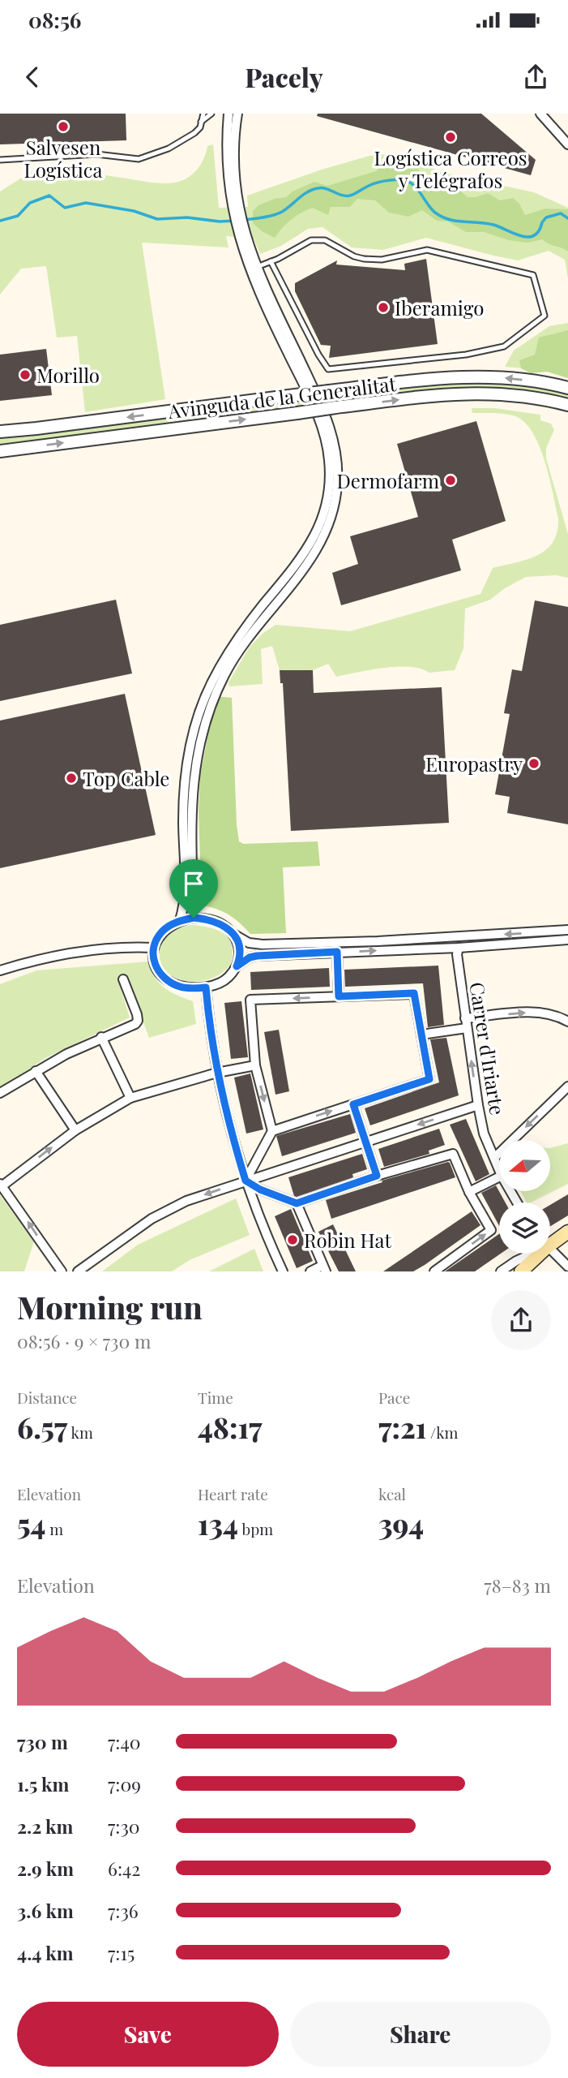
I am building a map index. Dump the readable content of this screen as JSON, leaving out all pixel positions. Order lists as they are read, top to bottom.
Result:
{
  "streets": {
    "street": ["Avinguda de la Generalitat", "Carrer d'Iriarte"]
  },
  "places": [
    "Salvesen Logística",
    "Logística Correos y Telégrafos",
    "Iberamigo",
    "Morillo",
    "Dermofarm",
    "Europastry",
    "Top Cable",
    "Robin Hat"
  ],
  "north": "left",
  "page": {
    "status": "08:56",
    "header": "Pacely",
    "heading": ["Morning run", "08:56 · 9 × 730 m"],
    "stats": [
      ["Distance", "6.57 km"],
      ["Time", "48:17"],
      ["Pace", "7:21 /km"],
      ["Elevation", "54 m"],
      ["Heart rate", "134 bpm"],
      ["kcal", "394"]
    ],
    "chart": ["Elevation", "78–83 m"],
    "list": [
      {
        "name": "730 m",
        "note": "7:40"
      },
      {
        "name": "1.5 km",
        "note": "7:09"
      },
      {
        "name": "2.2 km",
        "note": "7:30"
      },
      {
        "name": "2.9 km",
        "note": "6:42"
      },
      {
        "name": "3.6 km",
        "note": "7:36"
      },
      {
        "name": "4.4 km",
        "note": "7:15"
      }
    ],
    "buttons": ["Save", "Share"]
  }
}
